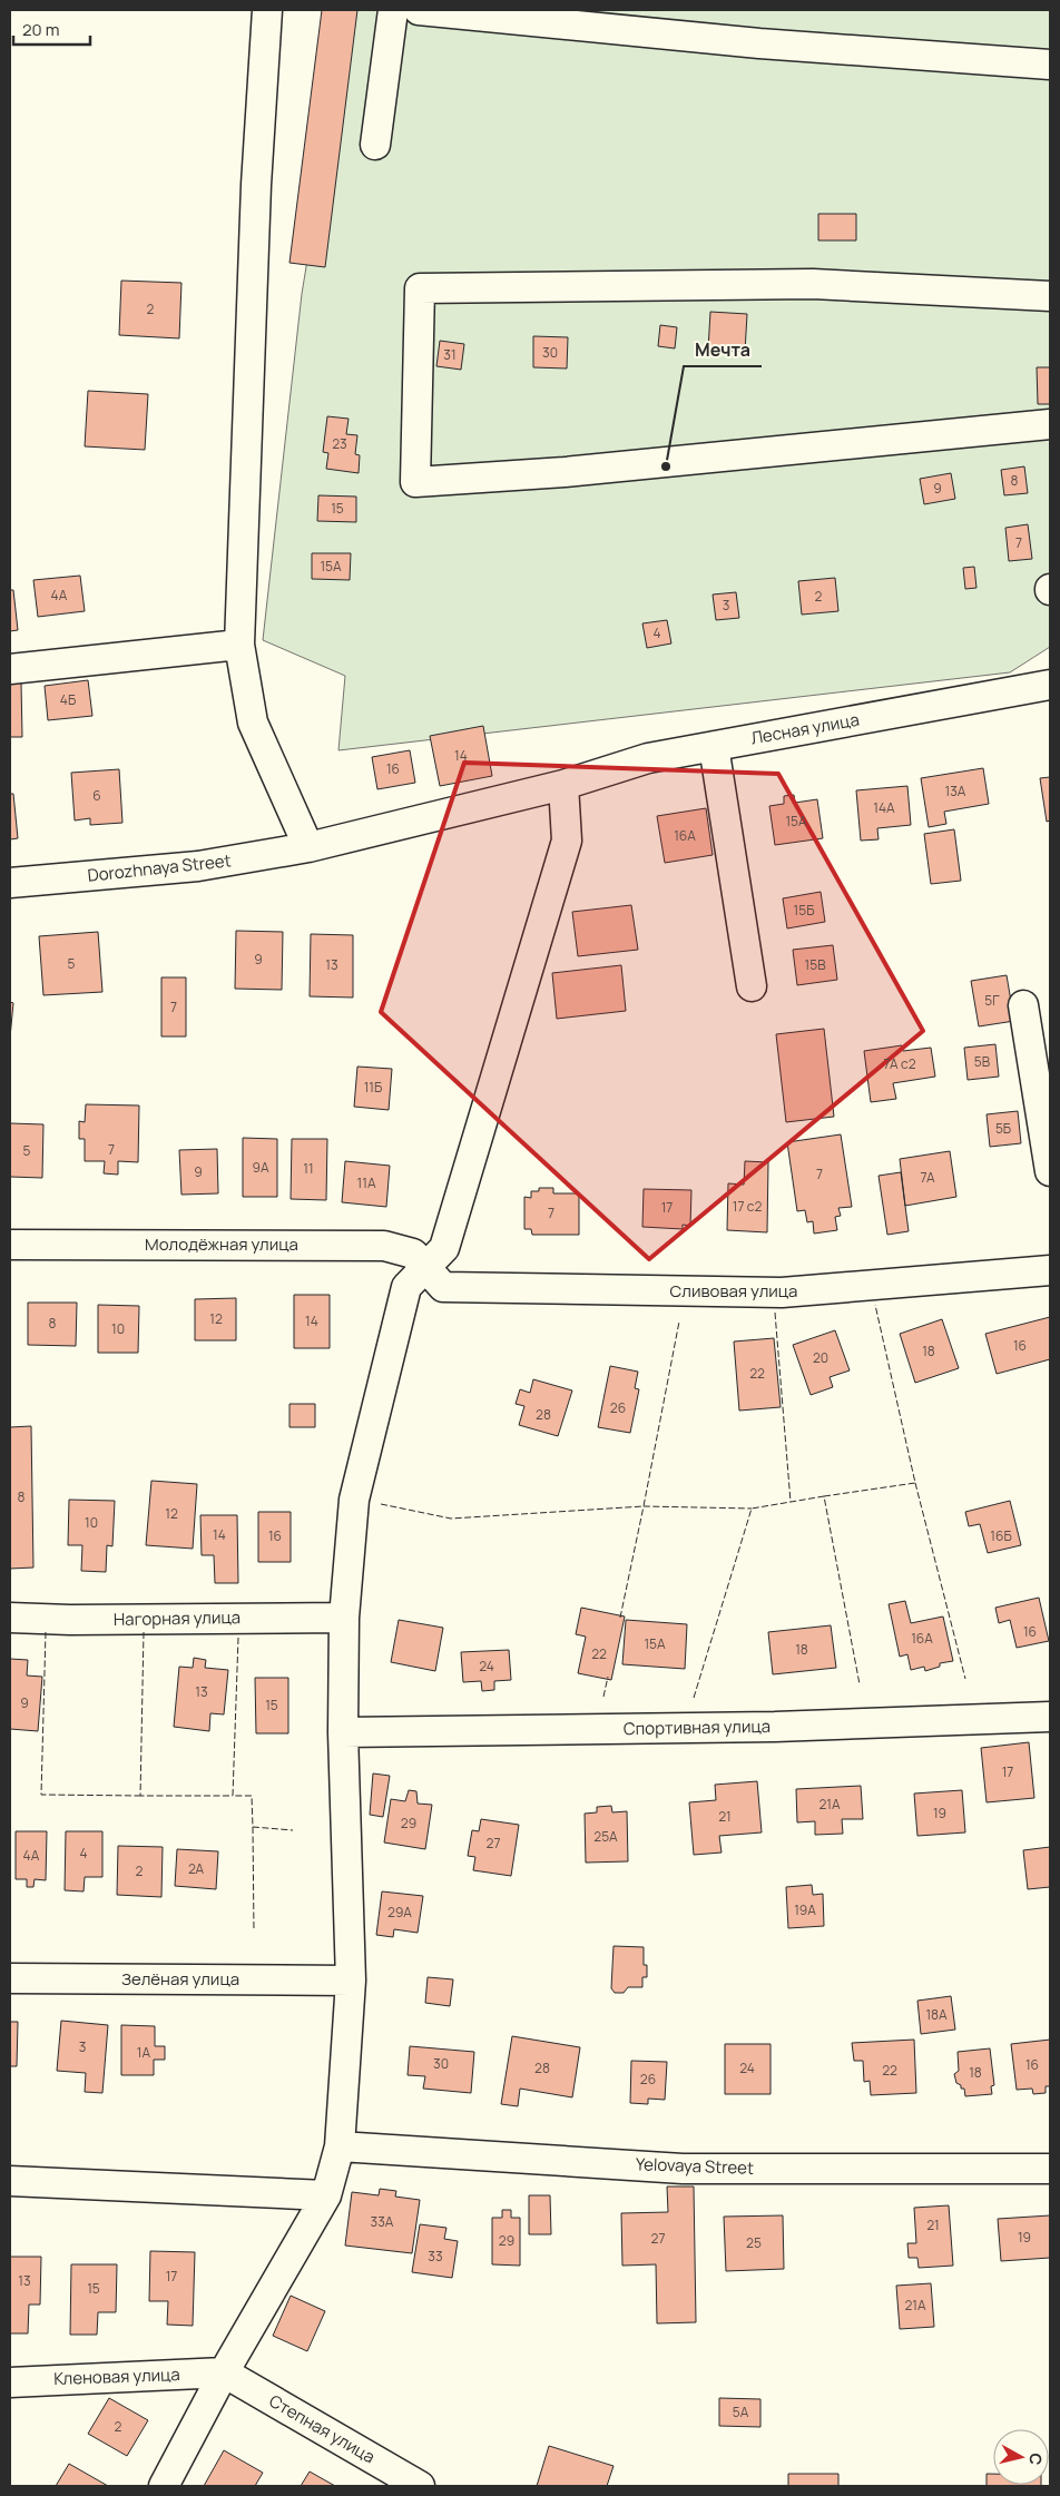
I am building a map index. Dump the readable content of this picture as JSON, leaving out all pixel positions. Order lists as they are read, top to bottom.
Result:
{
  "streets": {
    "street": [
      "Лесная улица",
      "Dorozhnaya Street",
      "Молодёжная улица",
      "Сливовая улица",
      "Нагорная улица",
      "Спортивная улица",
      "Зелёная улица",
      "Yelovaya Street",
      "Кленовая улица",
      "Степная улица"
    ]
  },
  "crossings": [
    ["Лесная улица", "Dorozhnaya Street"],
    ["Молодёжная улица", "Сливовая улица"],
    ["Кленовая улица", "Степная улица"]
  ],
  "places": ["Мечта"],
  "house_numbers": [
    "2",
    "30",
    "31",
    "23",
    "8",
    "9",
    "15",
    "7",
    "15А",
    "4А",
    "2",
    "3",
    "4",
    "4Б",
    "14",
    "16",
    "13А",
    "6",
    "14А",
    "15А",
    "16А",
    "15Б",
    "9",
    "5",
    "13",
    "15В",
    "5Г",
    "7",
    "5В",
    "7А с2",
    "11Б",
    "5Б",
    "7",
    "5",
    "9А",
    "11",
    "9",
    "7",
    "7А",
    "11А",
    "17 с2",
    "17",
    "7",
    "12",
    "14",
    "8",
    "10",
    "16",
    "18",
    "20",
    "22",
    "26",
    "28",
    "8",
    "12",
    "10",
    "14",
    "16",
    "16Б",
    "16",
    "16А",
    "15А",
    "18",
    "22",
    "24",
    "13",
    "9",
    "15",
    "17",
    "21А",
    "19",
    "21",
    "29",
    "25А",
    "27",
    "4",
    "4А",
    "2А",
    "2",
    "19А",
    "29А",
    "18А",
    "3",
    "1А",
    "30",
    "16",
    "28",
    "24",
    "22",
    "18",
    "26",
    "33А",
    "21",
    "19",
    "27",
    "29",
    "25",
    "33",
    "17",
    "13",
    "15",
    "21А",
    "5А",
    "2"
  ],
  "scale_bar": "20 m",
  "north": "right"
}
